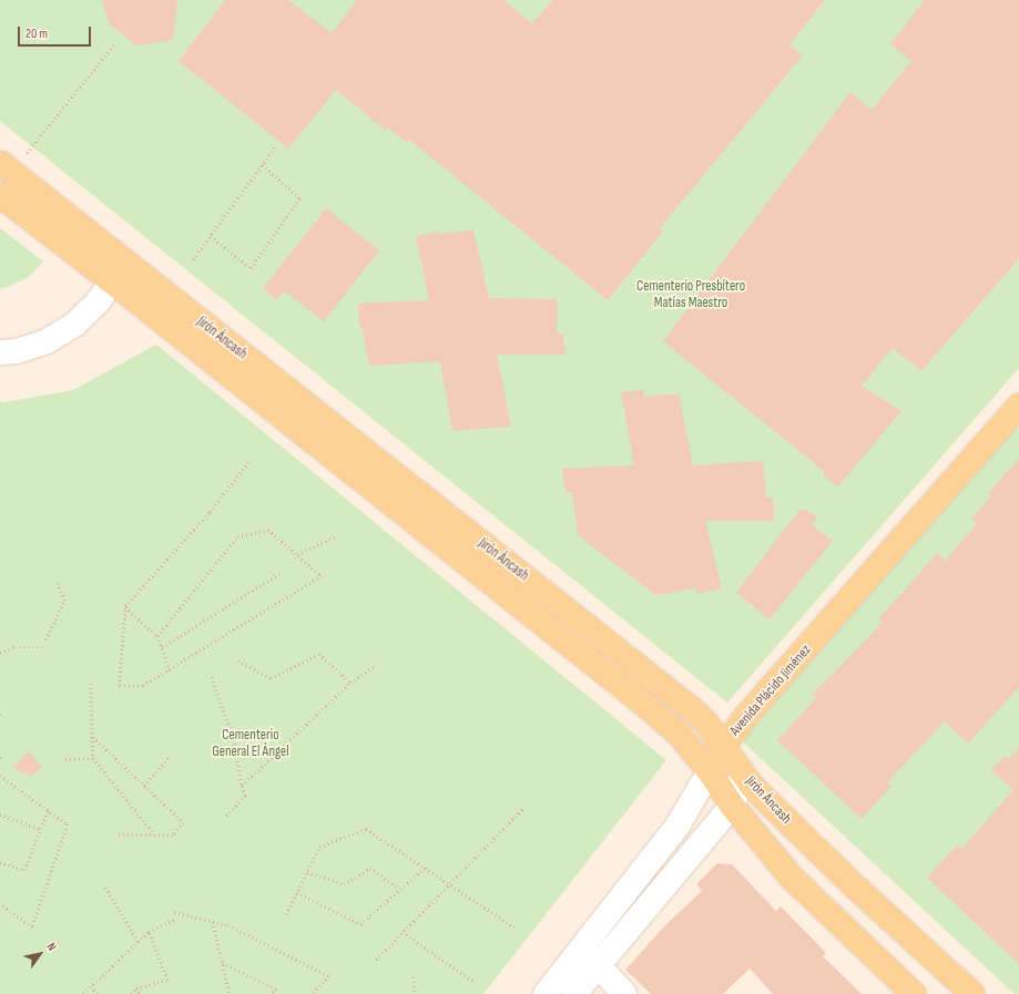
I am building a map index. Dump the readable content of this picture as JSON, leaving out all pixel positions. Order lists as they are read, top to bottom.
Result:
{
  "streets": {
    "main road": ["Jirón Áncash", "Avenida Plácido Jiménez"]
  },
  "crossings": [
    ["Jirón Áncash", "Avenida Plácido Jiménez"]
  ],
  "parks": ["Cementerio Presbítero Matías Maestro", "Cementerio General El Ángel"],
  "scale_bar": "20 m",
  "north": "top right"
}
